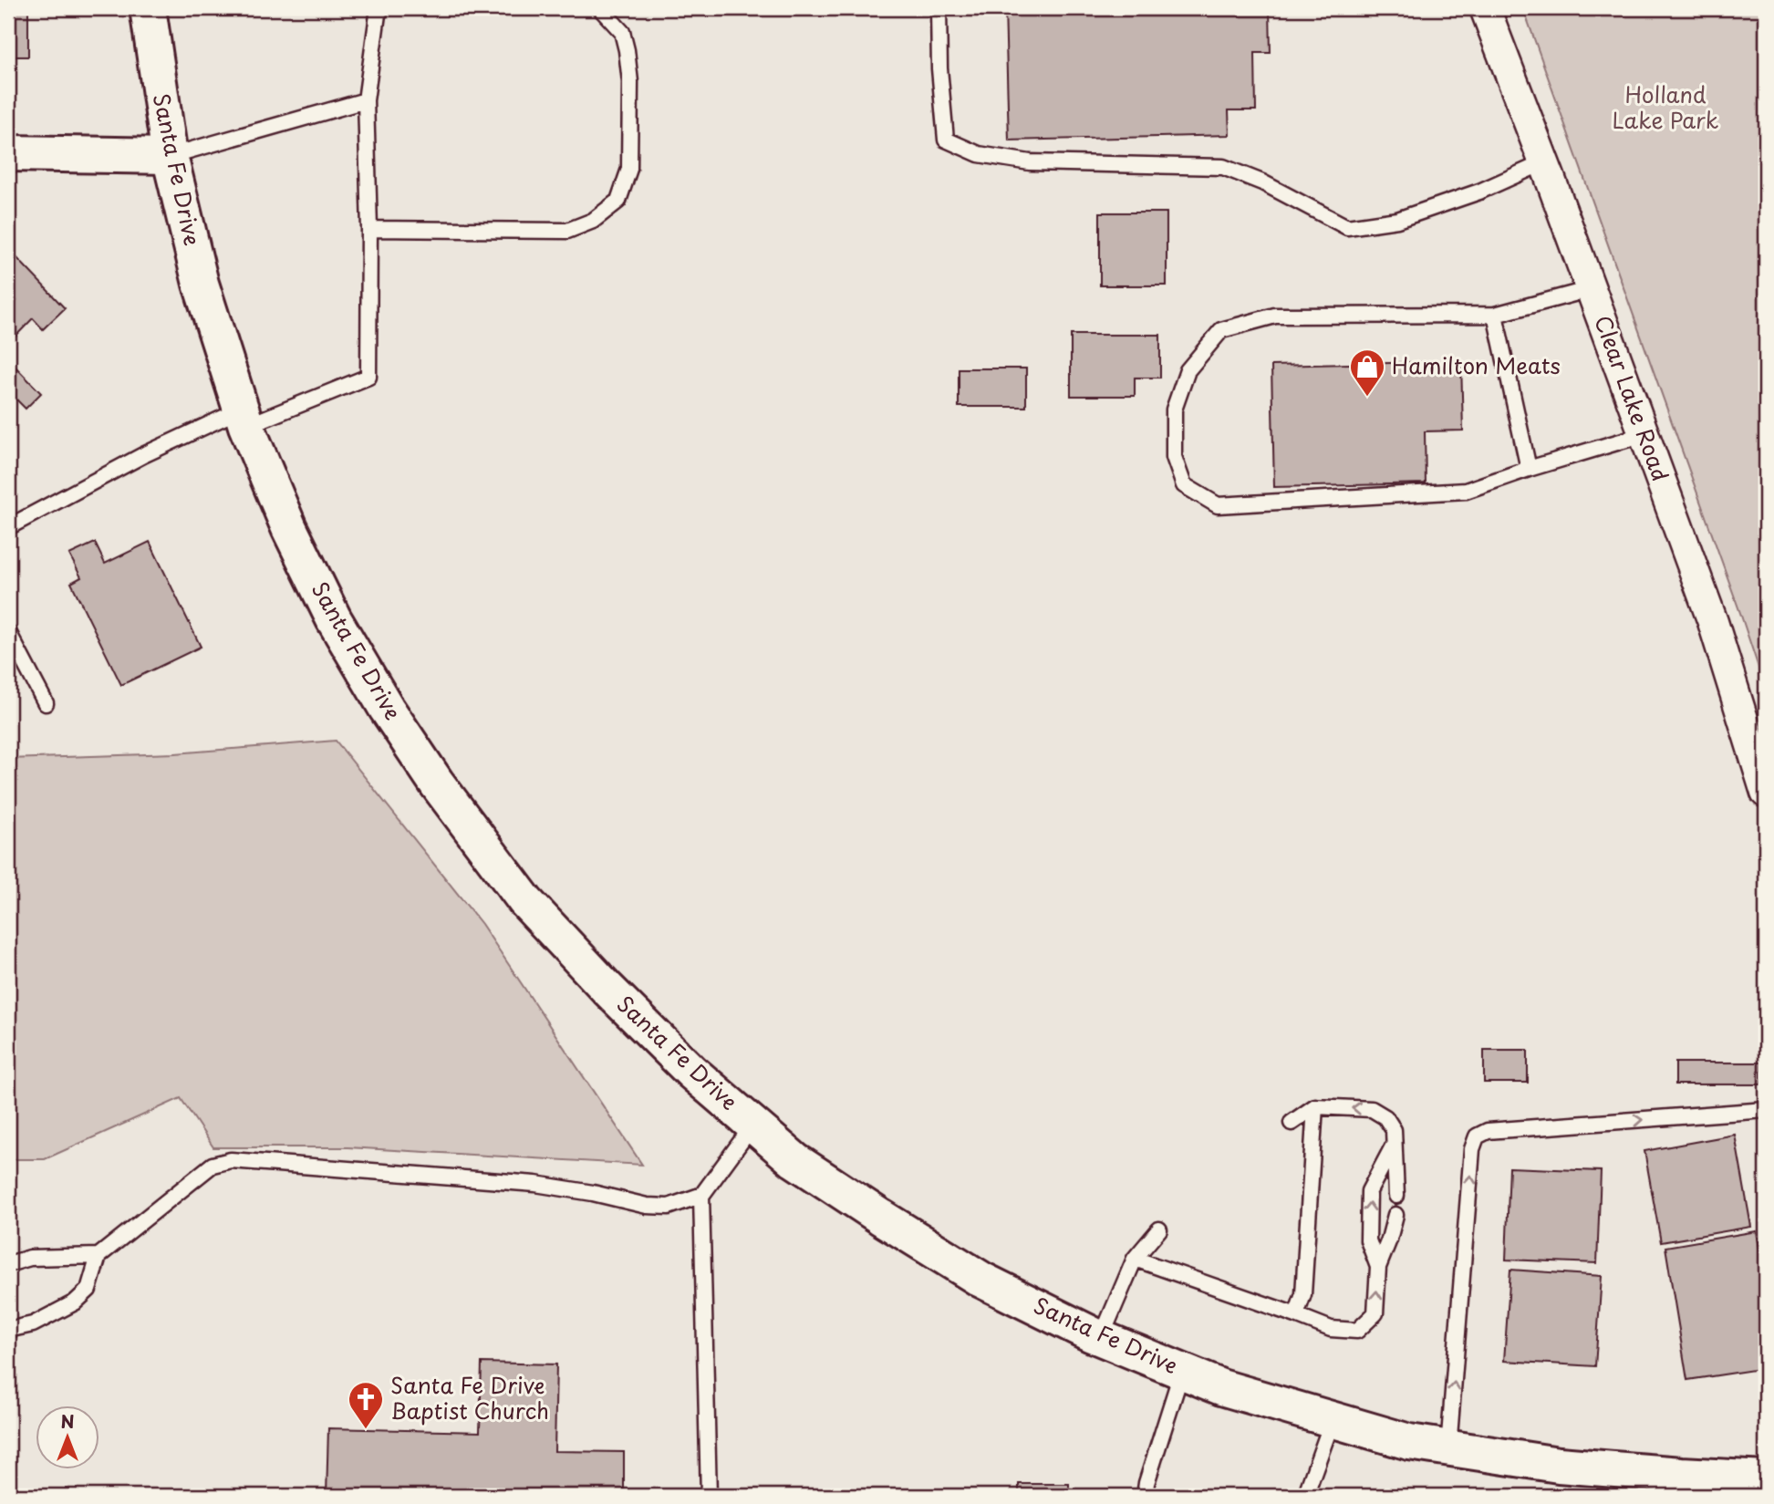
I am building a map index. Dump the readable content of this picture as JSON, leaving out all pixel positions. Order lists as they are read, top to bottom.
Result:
{
  "streets": {
    "main road": ["Santa Fe Drive"],
    "street": ["Clear Lake Road"]
  },
  "parks": ["Holland Lake Park"],
  "places": {
    "shop": ["Hamilton Meats"],
    "church": ["Santa Fe Drive Baptist Church"]
  },
  "north": "top"
}
